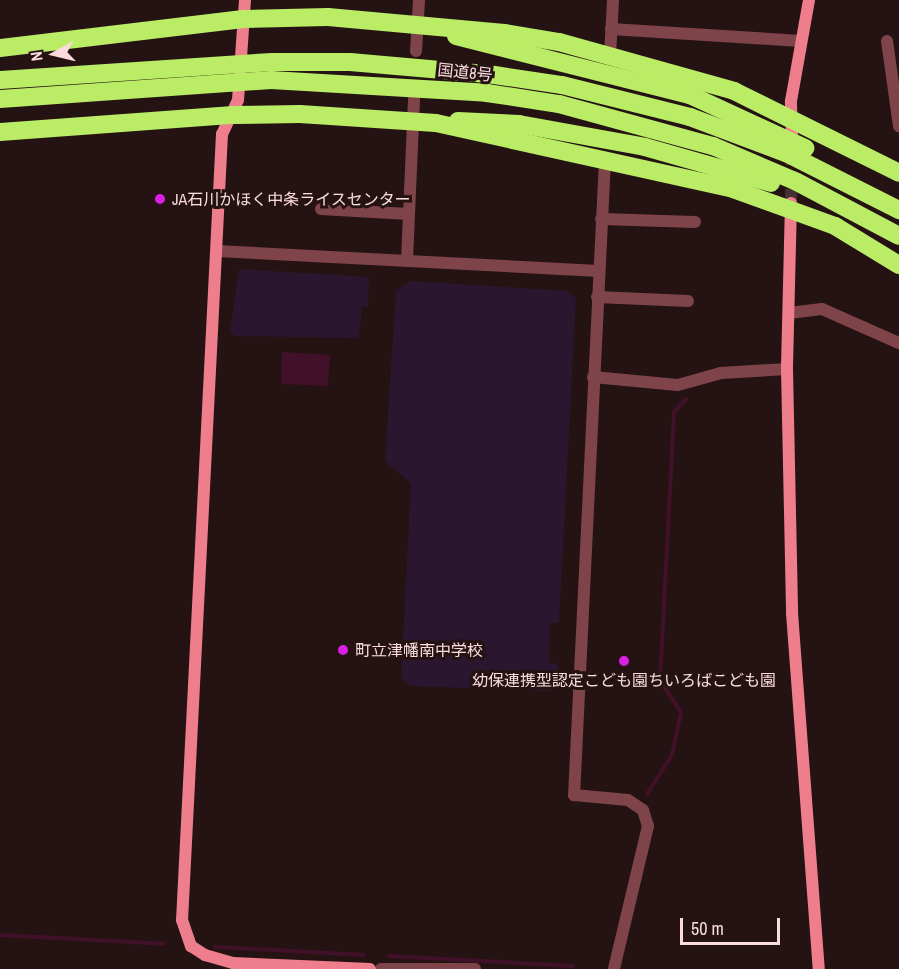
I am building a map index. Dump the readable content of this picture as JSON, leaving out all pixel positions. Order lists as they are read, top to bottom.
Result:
{
  "streets": {
    "highway": ["国道8号"]
  },
  "places": ["JA石川かほく中条ライスセンター", "町立津幡南中学校", "幼保連携型認定こども園ちいろばこども園"],
  "scale_bar": "50 m",
  "north": "left"
}
